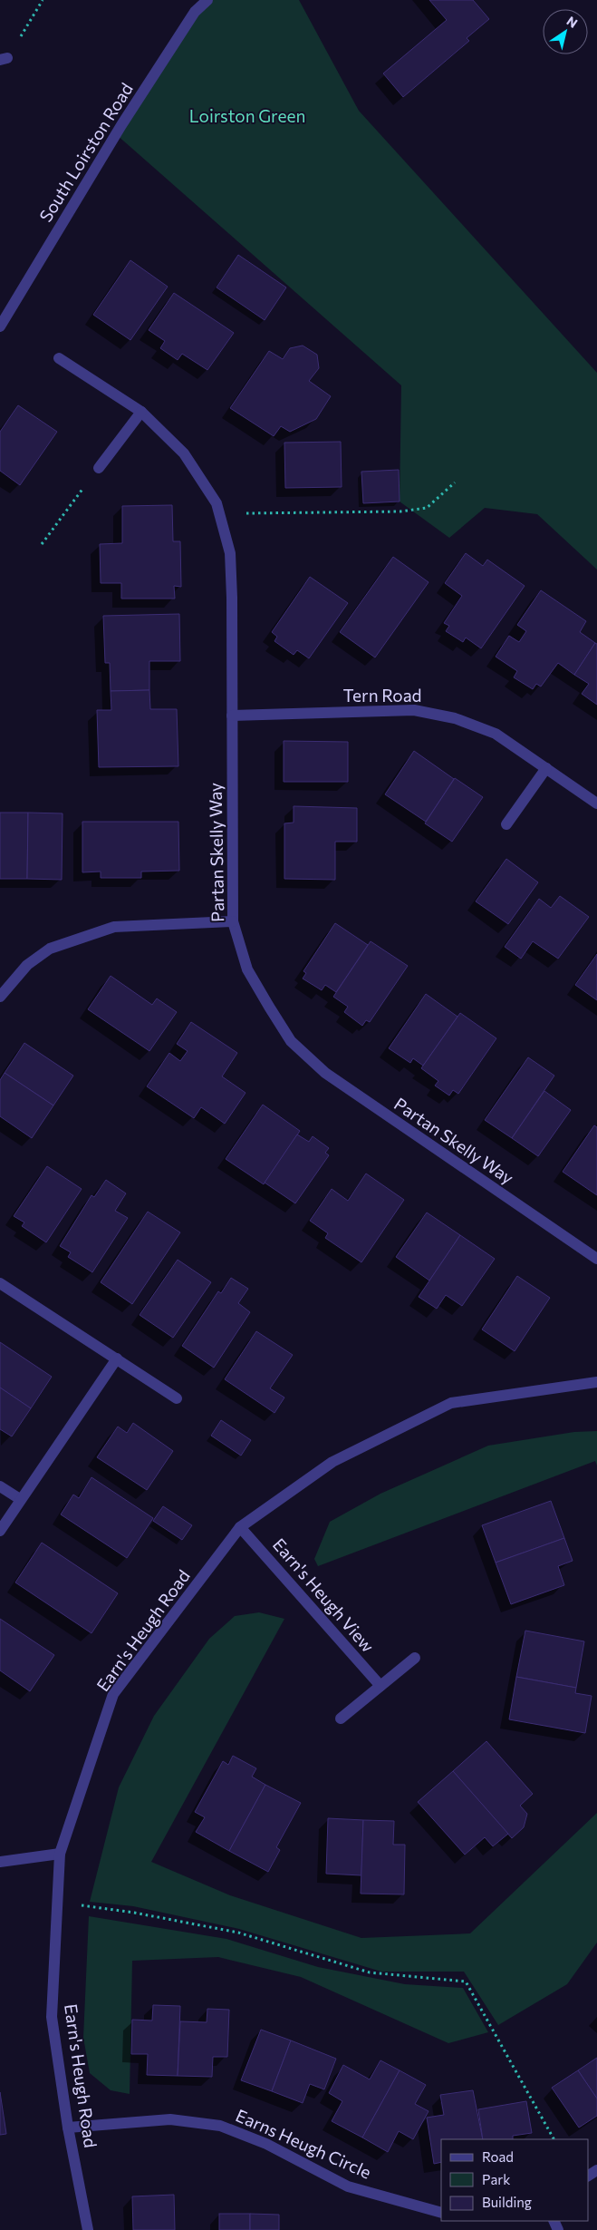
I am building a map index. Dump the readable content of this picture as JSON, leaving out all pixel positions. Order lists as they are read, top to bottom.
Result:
{
  "streets": {
    "street": [
      "South Loirston Road",
      "Tern Road",
      "Partan Skelly Way",
      "Earn's Heugh View",
      "Earn's Heugh Road",
      "Earns Heugh Circle"
    ]
  },
  "crossings": [
    ["Tern Road", "Partan Skelly Way"],
    ["Earn's Heugh View", "Earn's Heugh Road"],
    ["Earn's Heugh Road", "Earns Heugh Circle"]
  ],
  "parks": ["Loirston Green"],
  "legend": ["Road", "Park", "Building"],
  "north": "top right"
}
